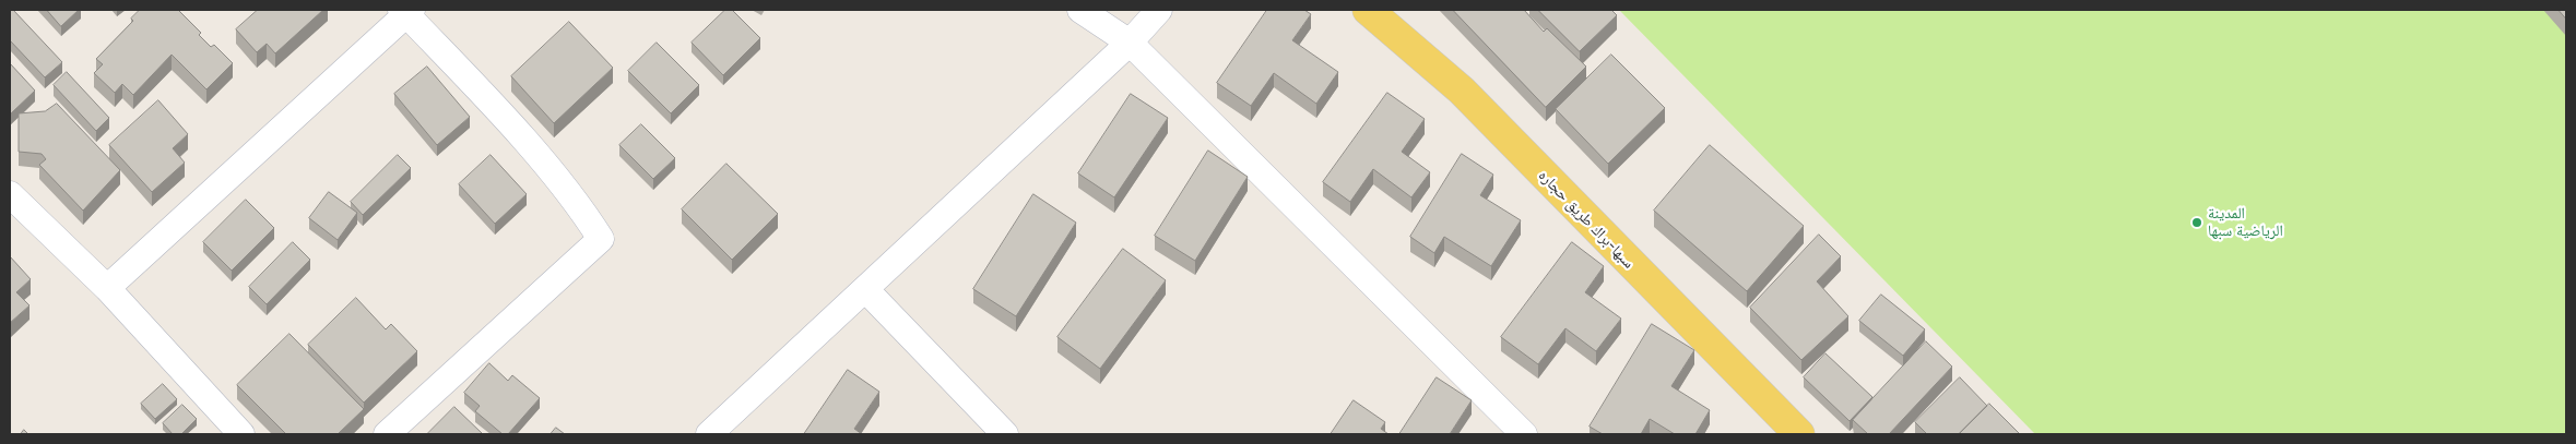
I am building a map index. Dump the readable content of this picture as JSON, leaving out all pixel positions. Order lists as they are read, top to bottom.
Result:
{
  "streets": {
    "main road": ["سبها-براك طريق حجاره"]
  },
  "places": ["المدينة الرياضية سبها"]
}
